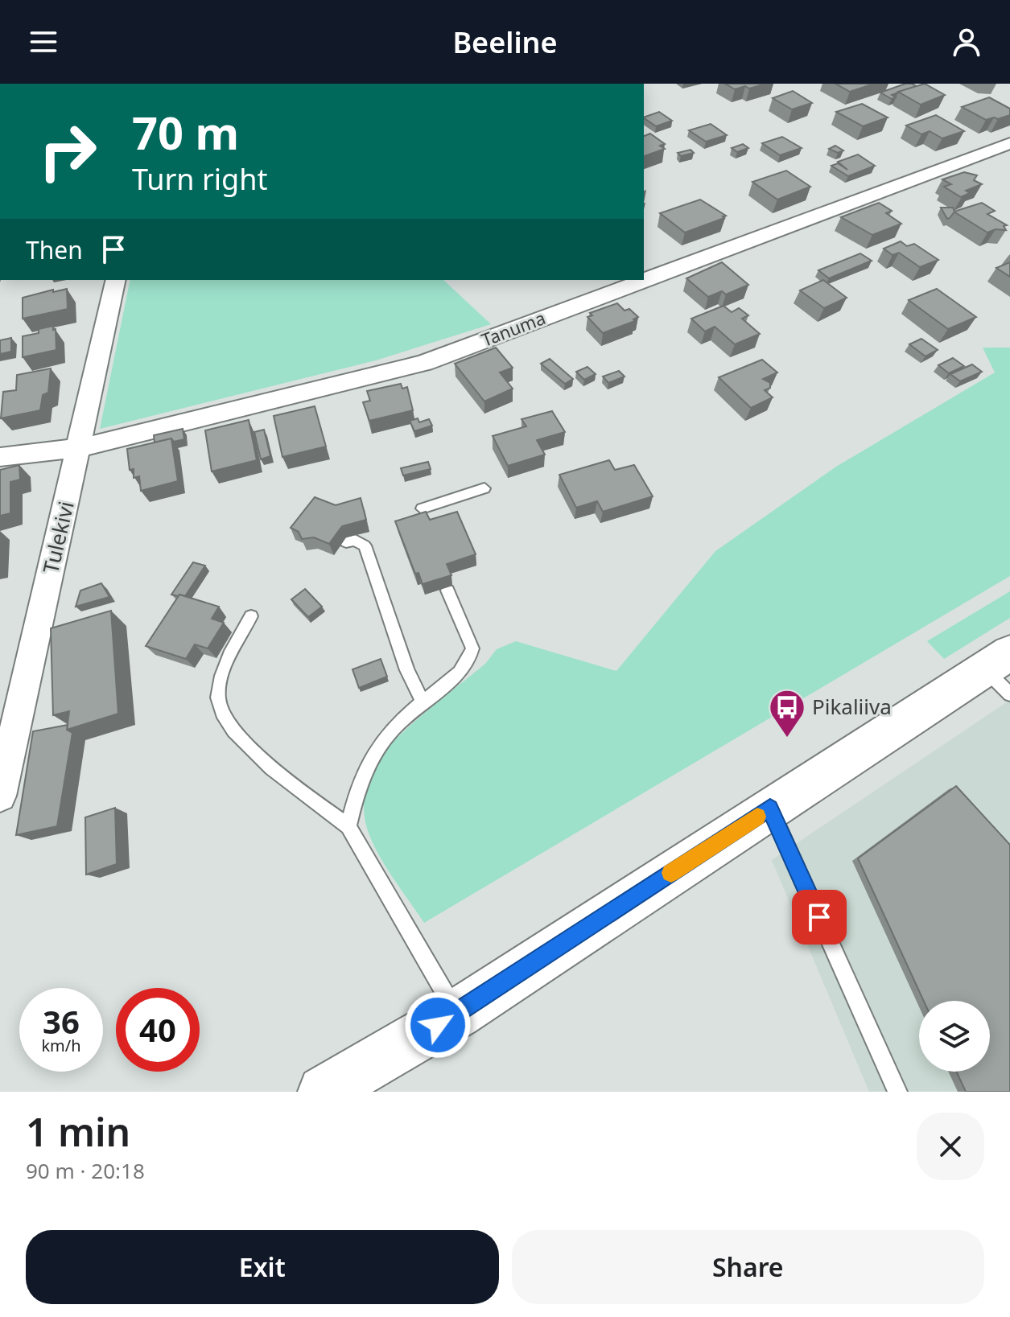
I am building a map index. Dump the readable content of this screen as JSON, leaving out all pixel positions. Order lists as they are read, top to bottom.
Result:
{
  "streets": {
    "street": ["Tanuma", "Tulekivi"]
  },
  "crossings": [
    ["Tanuma", "Tulekivi"]
  ],
  "places": {
    "bus stop": ["Pikaliiva"]
  },
  "page": {
    "header": "Beeline",
    "turn": ["70 m", "Turn right"],
    "then": "Then",
    "speed": "36 km/h",
    "limit": "40",
    "heading": ["1 min", "90 m · 20:18"],
    "buttons": ["Exit", "Share"]
  }
}
